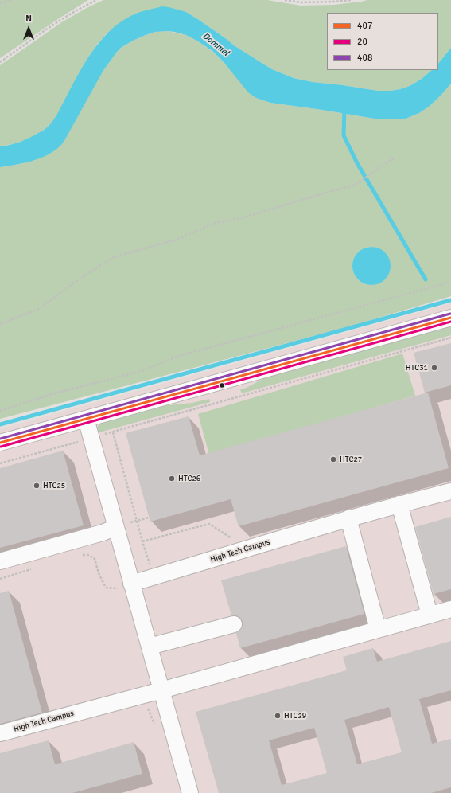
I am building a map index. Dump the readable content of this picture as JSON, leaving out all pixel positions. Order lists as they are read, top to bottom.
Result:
{
  "streets": {
    "street": ["High Tech Campus"]
  },
  "water": ["Dommel"],
  "places": [
    "HTC31",
    "HTC27",
    "HTC26",
    "HTC25",
    "HTC29"
  ],
  "lines": ["transit line 408", "transit line 407", "transit line 20"],
  "legend": ["407", "20", "408"],
  "north": "top"
}
